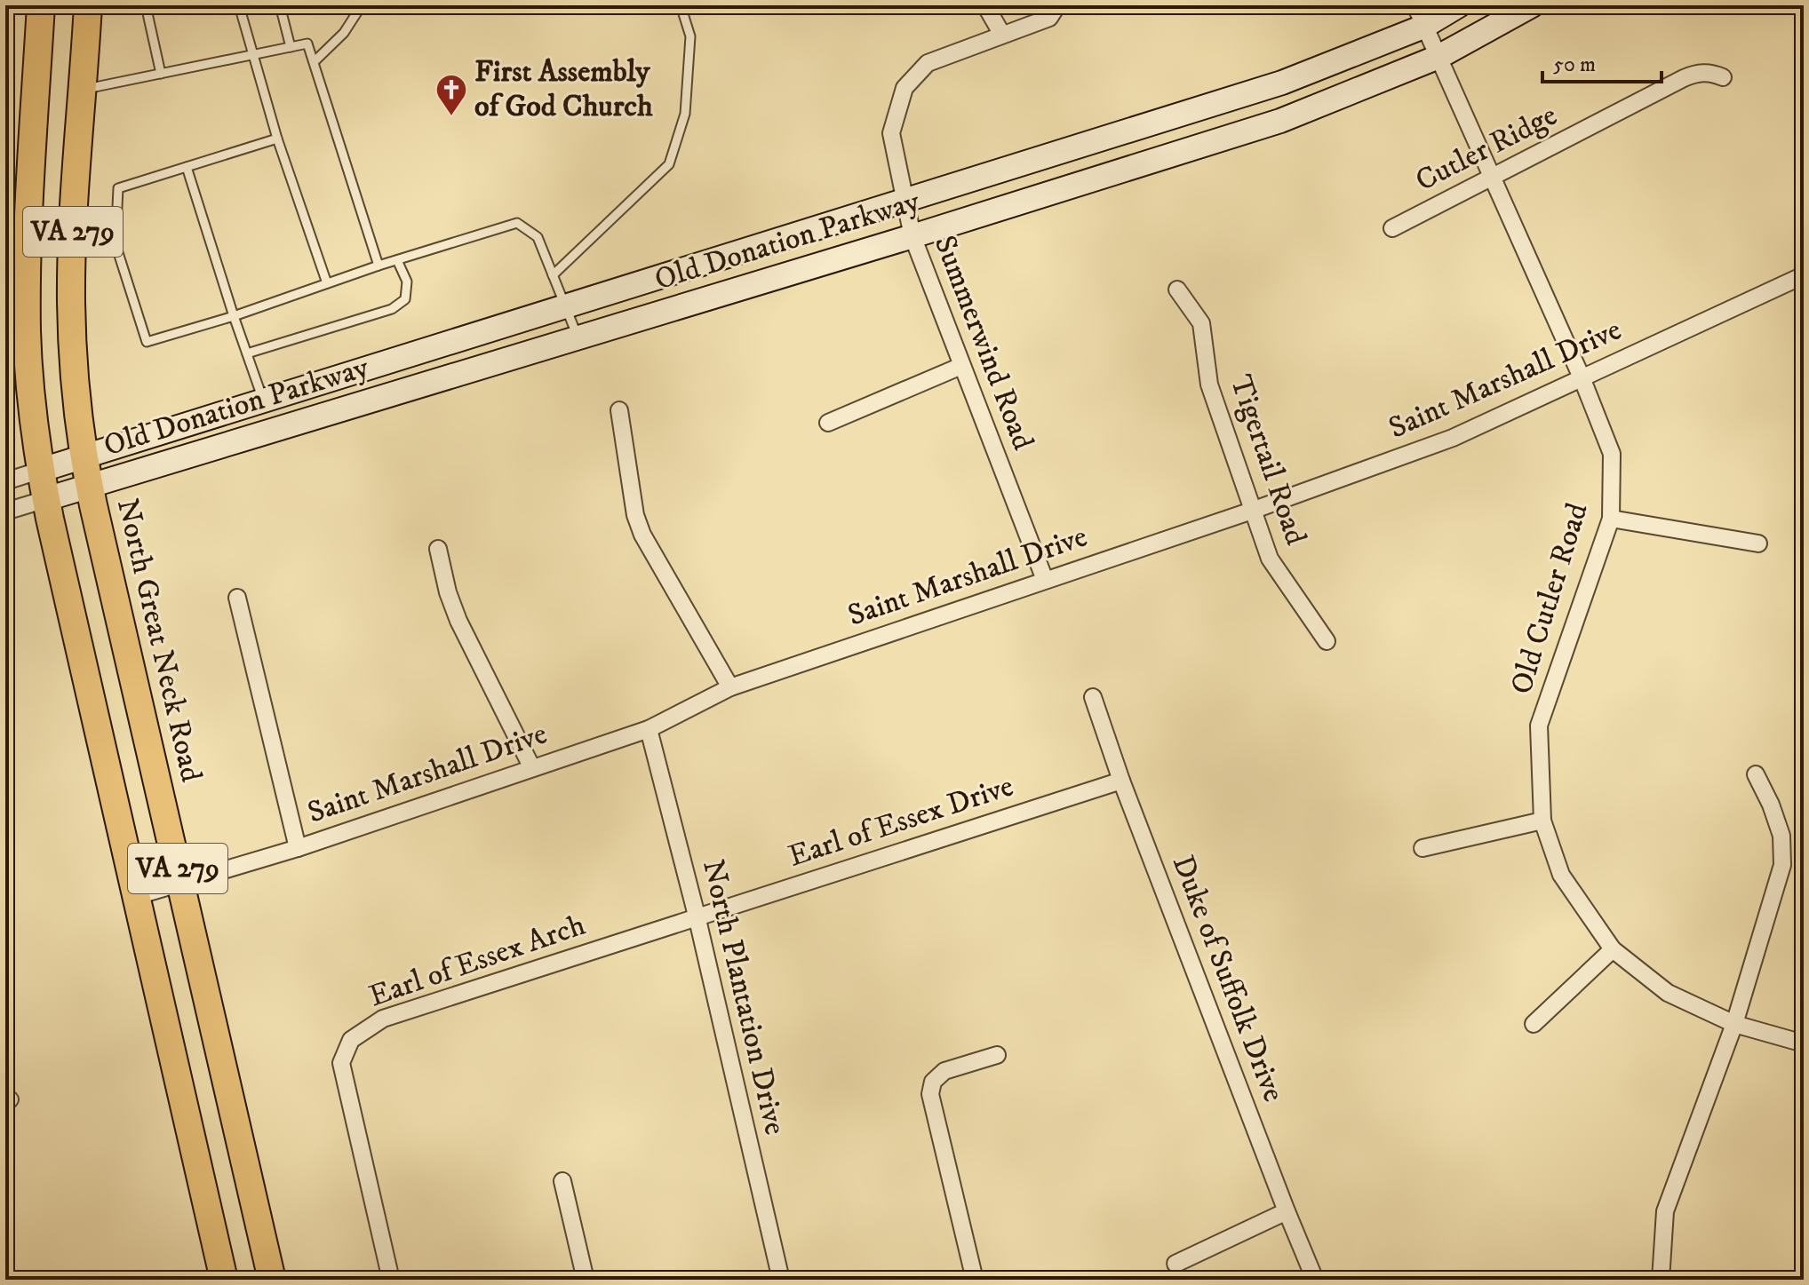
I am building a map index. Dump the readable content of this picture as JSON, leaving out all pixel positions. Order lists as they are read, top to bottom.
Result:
{
  "streets": {
    "main road": ["VA 279", "North Great Neck Road"],
    "street": [
      "Cutler Ridge",
      "Old Donation Parkway",
      "Summerwind Road",
      "Saint Marshall Drive",
      "Tigertail Road",
      "Old Cutler Road",
      "Earl of Essex Drive",
      "Earl of Essex Arch",
      "Duke of Suffolk Drive",
      "North Plantation Drive"
    ]
  },
  "crossings": [
    ["Cutler Ridge", "Old Cutler Road"],
    ["VA 279", "Old Donation Parkway"],
    ["VA 279", "Saint Marshall Drive"],
    ["Old Donation Parkway", "Summerwind Road"],
    ["Old Donation Parkway", "Old Cutler Road"],
    ["Old Donation Parkway", "North Great Neck Road"],
    ["Summerwind Road", "Saint Marshall Drive"],
    ["Saint Marshall Drive", "Tigertail Road"],
    ["Saint Marshall Drive", "Old Cutler Road"],
    ["Saint Marshall Drive", "North Great Neck Road"],
    ["Saint Marshall Drive", "North Plantation Drive"],
    ["Earl of Essex Drive", "Earl of Essex Arch"],
    ["Earl of Essex Drive", "Duke of Suffolk Drive"],
    ["Earl of Essex Drive", "North Plantation Drive"],
    ["Earl of Essex Arch", "North Plantation Drive"]
  ],
  "places": {
    "church": ["First Assembly of God Church"]
  },
  "scale_bar": "50 m"
}
